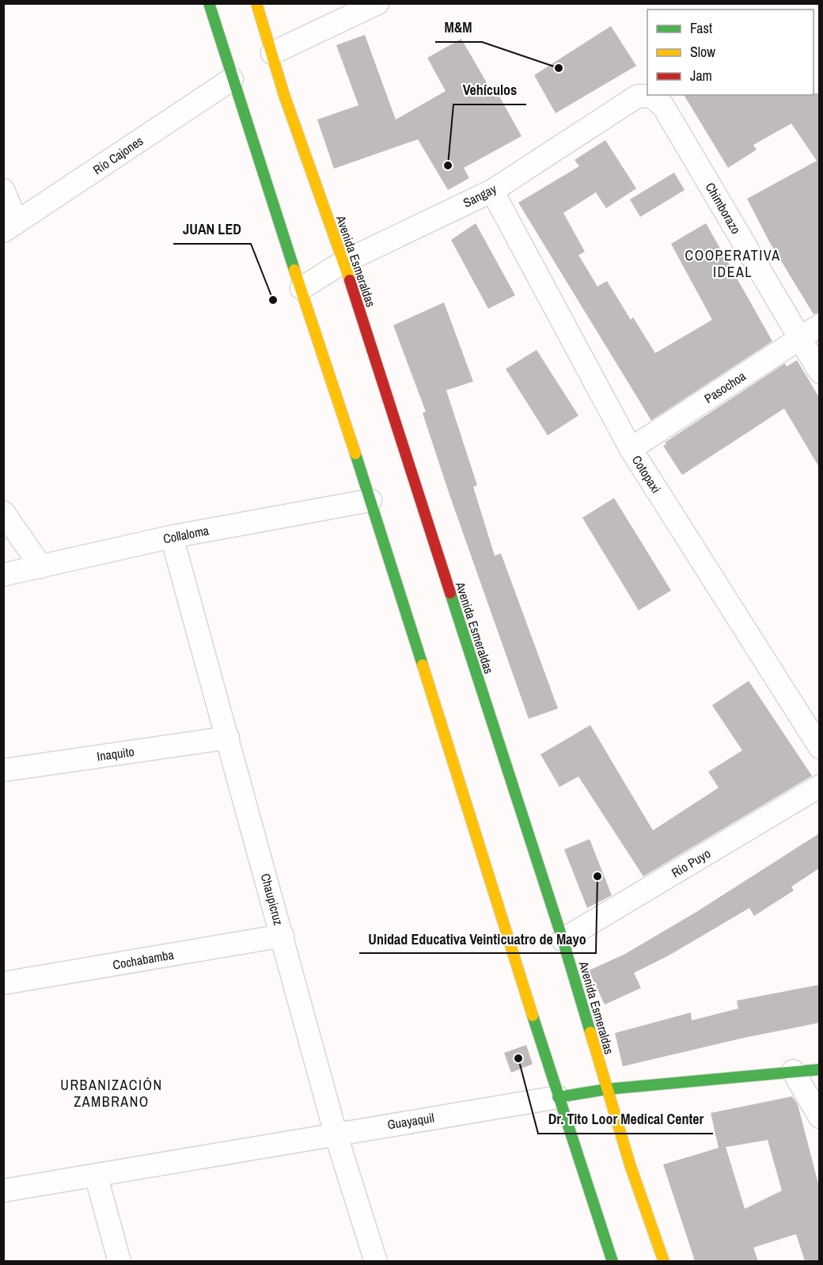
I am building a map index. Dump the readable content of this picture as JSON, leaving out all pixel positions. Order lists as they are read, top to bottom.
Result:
{
  "streets": {
    "main road": ["Avenida Esmeraldas", "Guayaquil"],
    "street": [
      "Río Cajones",
      "Sangay",
      "Chimborazo",
      "Pasochoa",
      "Cotopaxi",
      "Collaloma",
      "Inaquito",
      "Río Puyo",
      "Chaupicruz",
      "Cochabamba"
    ]
  },
  "crossings": [
    ["Sangay", "Chimborazo"],
    ["Sangay", "Avenida Esmeraldas"],
    ["Sangay", "Cotopaxi"],
    ["Chimborazo", "Pasochoa"],
    ["Avenida Esmeraldas", "Río Puyo"],
    ["Avenida Esmeraldas", "Guayaquil"],
    ["Pasochoa", "Cotopaxi"],
    ["Collaloma", "Chaupicruz"],
    ["Inaquito", "Chaupicruz"],
    ["Chaupicruz", "Cochabamba"],
    ["Chaupicruz", "Guayaquil"]
  ],
  "districts": ["COOPERATIVA IDEAL", "URBANIZACIÓN ZAMBRANO"],
  "places": [
    "M&M",
    "Vehículos",
    "JUAN LED",
    "Unidad Educativa Veinticuatro de Mayo",
    "Dr. Tito Loor Medical Center"
  ],
  "legend": ["Fast", "Slow", "Jam"]
}
